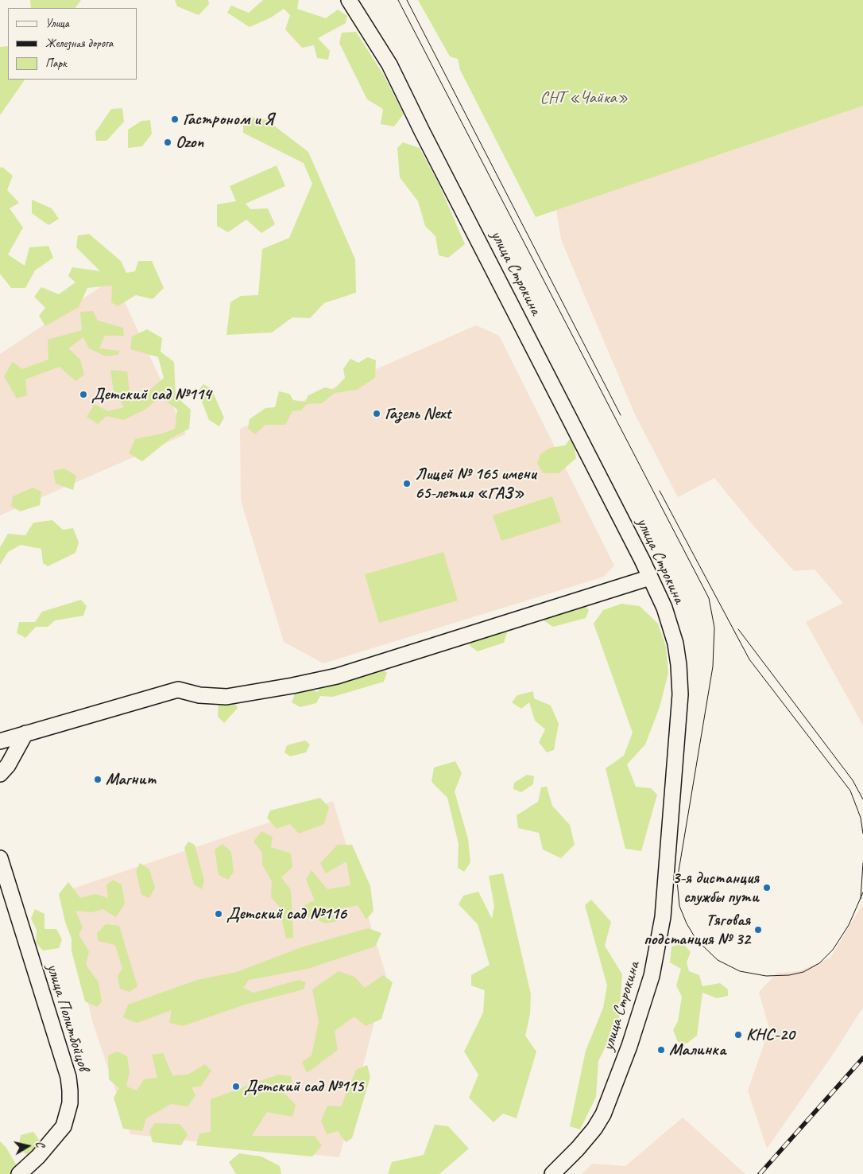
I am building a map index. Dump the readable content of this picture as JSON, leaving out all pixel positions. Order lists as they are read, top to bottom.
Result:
{
  "streets": {
    "street": ["улица Строкина", "улица Политбойцов"]
  },
  "parks": ["СНТ «Чайка»"],
  "places": [
    "Гастроном и Я",
    "Ozon",
    "Детский сад №114",
    "Газель Next",
    "Лицей № 165 имени 65-летия «ГАЗ»",
    "Магнит",
    "3-я дистанция службы пути",
    "Детский сад №116",
    "Тяговая подстанция № 32",
    "КНС-20",
    "Малинка",
    "Детский сад №115"
  ],
  "legend": ["Улица", "Железная дорога", "Парк"],
  "north": "right"
}
